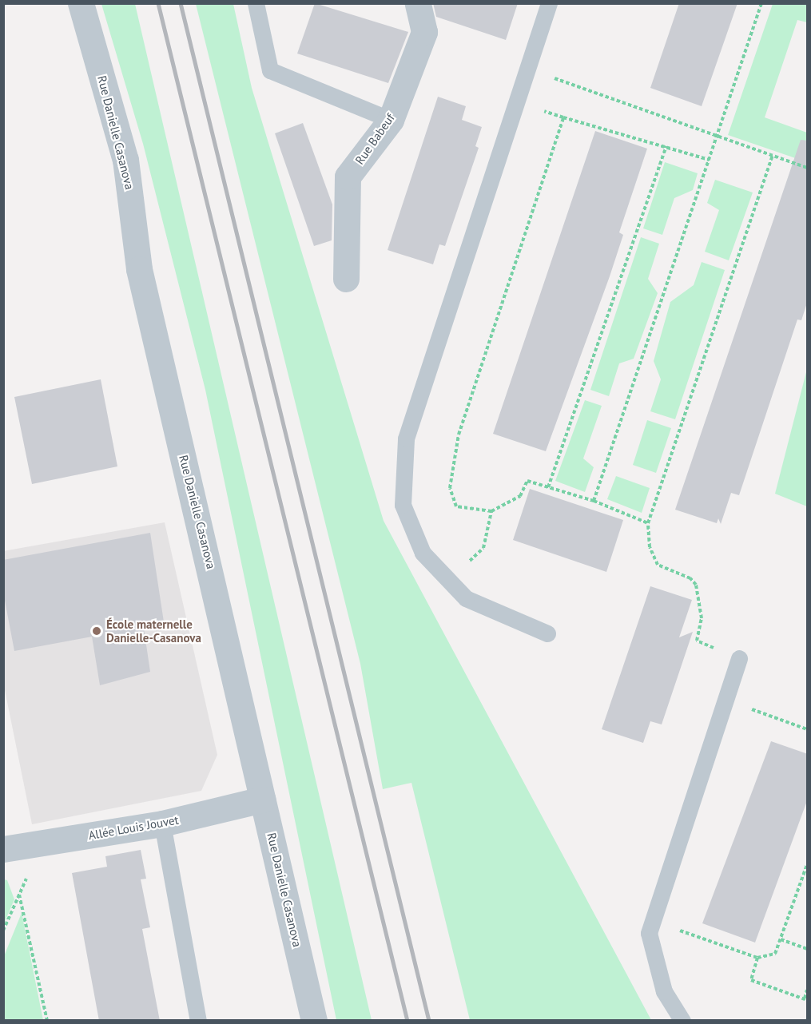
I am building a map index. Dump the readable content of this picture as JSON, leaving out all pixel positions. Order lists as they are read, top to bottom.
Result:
{
  "streets": {
    "street": ["Rue Danielle Casanova", "Rue Babeuf", "Allée Louis Jouvet"]
  },
  "crossings": [
    ["Rue Danielle Casanova", "Allée Louis Jouvet"]
  ],
  "places": ["École maternelle Danielle-Casanova"]
}
